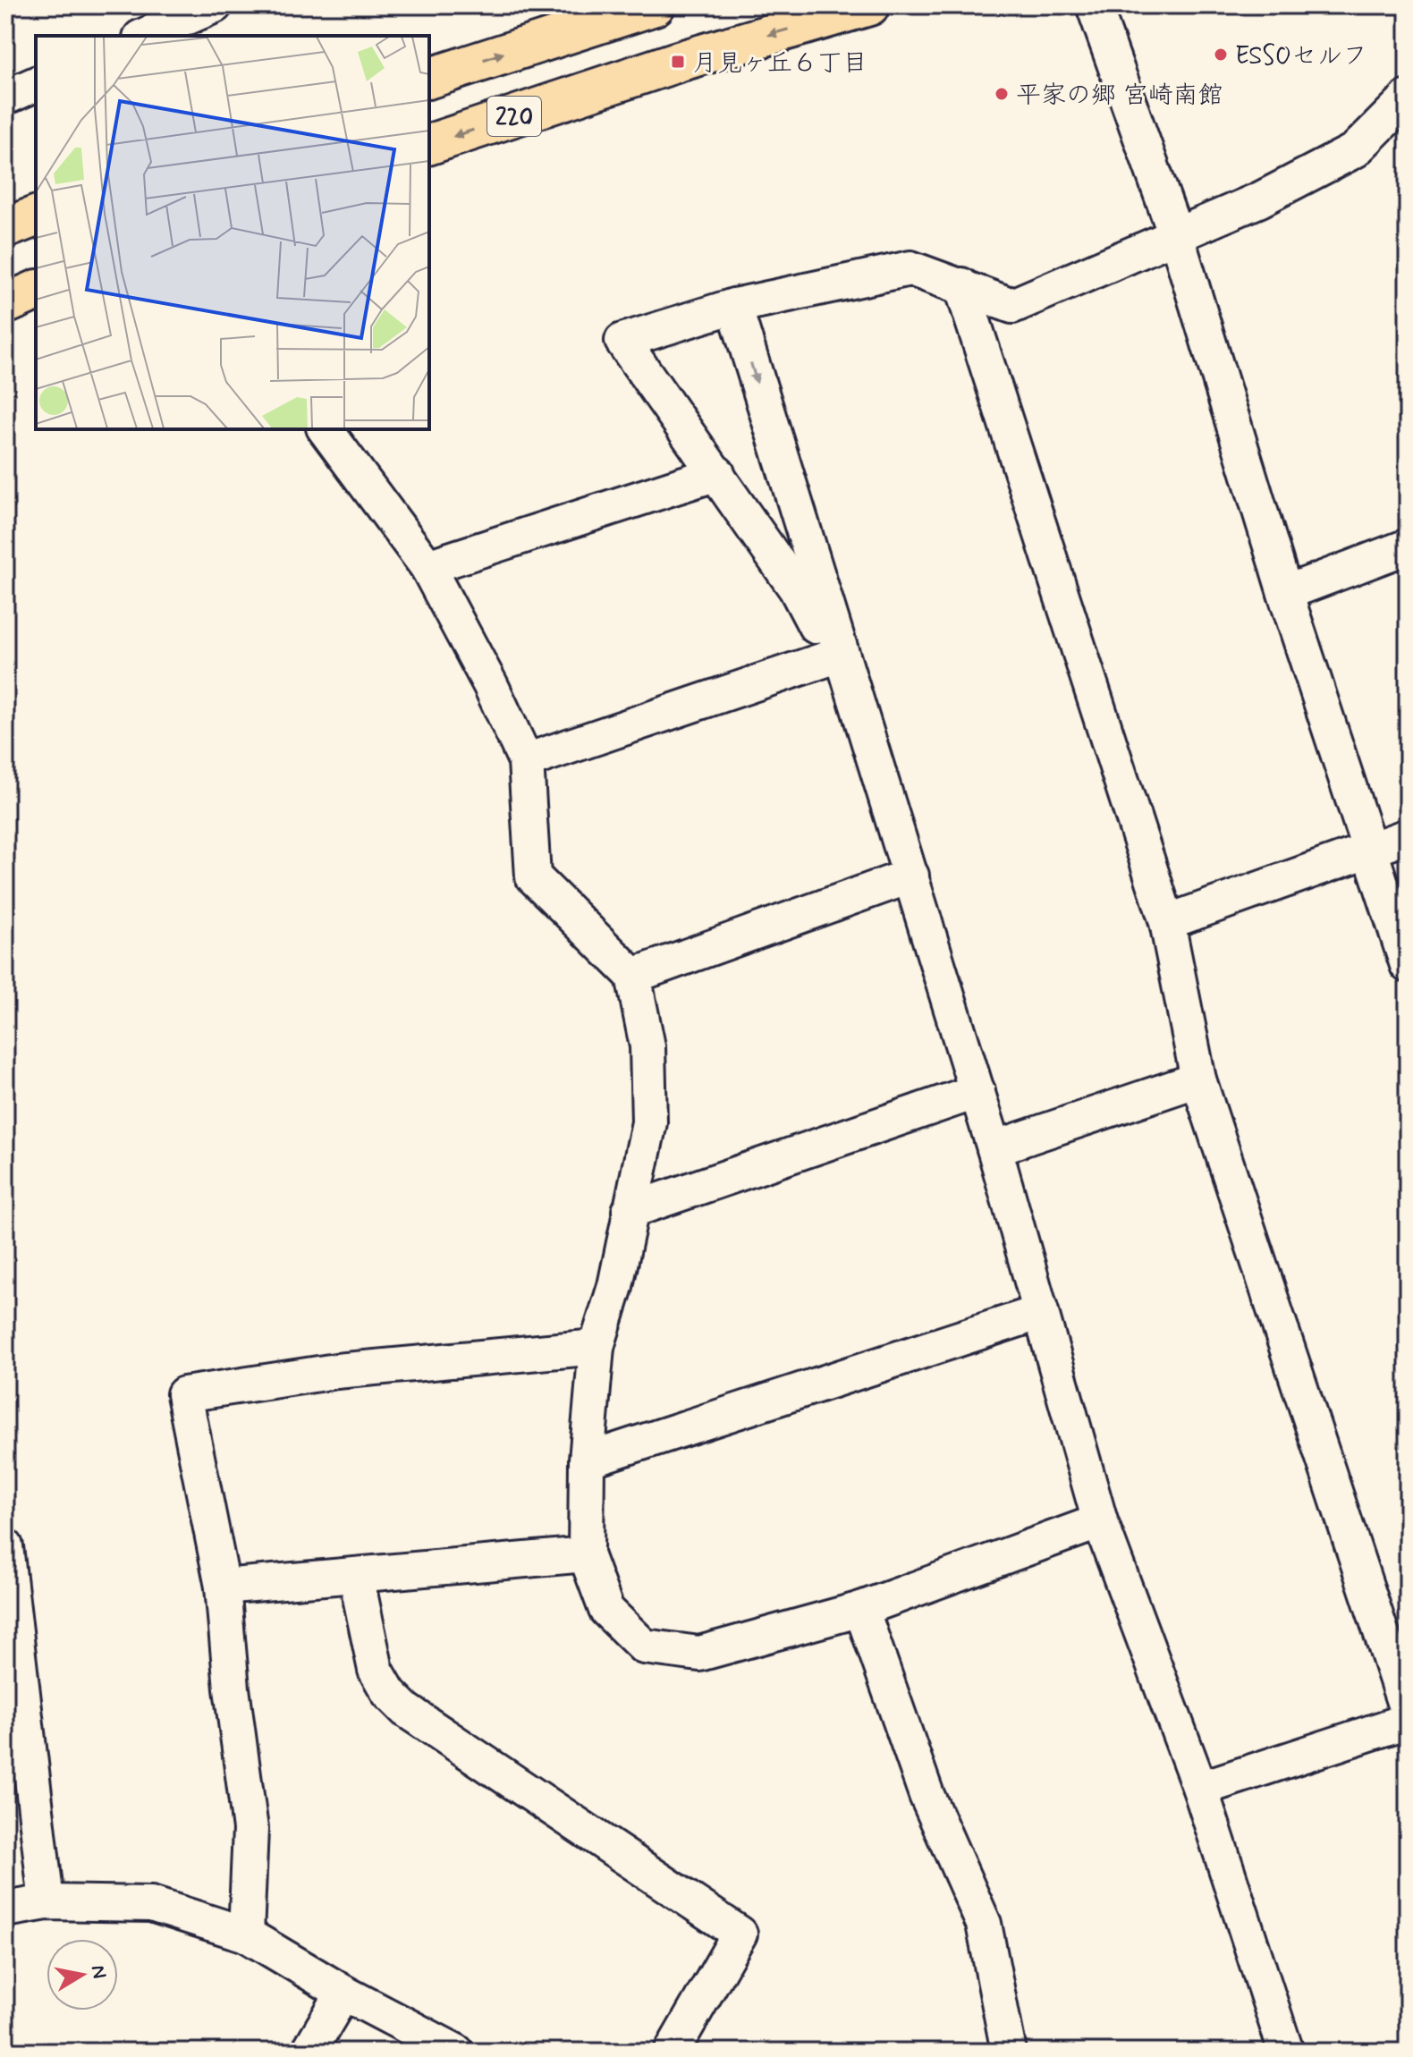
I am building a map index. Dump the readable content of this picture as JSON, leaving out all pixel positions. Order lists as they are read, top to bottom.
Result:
{
  "streets": {
    "highway": ["220"]
  },
  "places": {
    "other": ["ESSOセルフ", "平家の郷 宮崎南館"],
    "transit": ["月見ヶ丘６丁目"]
  },
  "north": "right"
}
